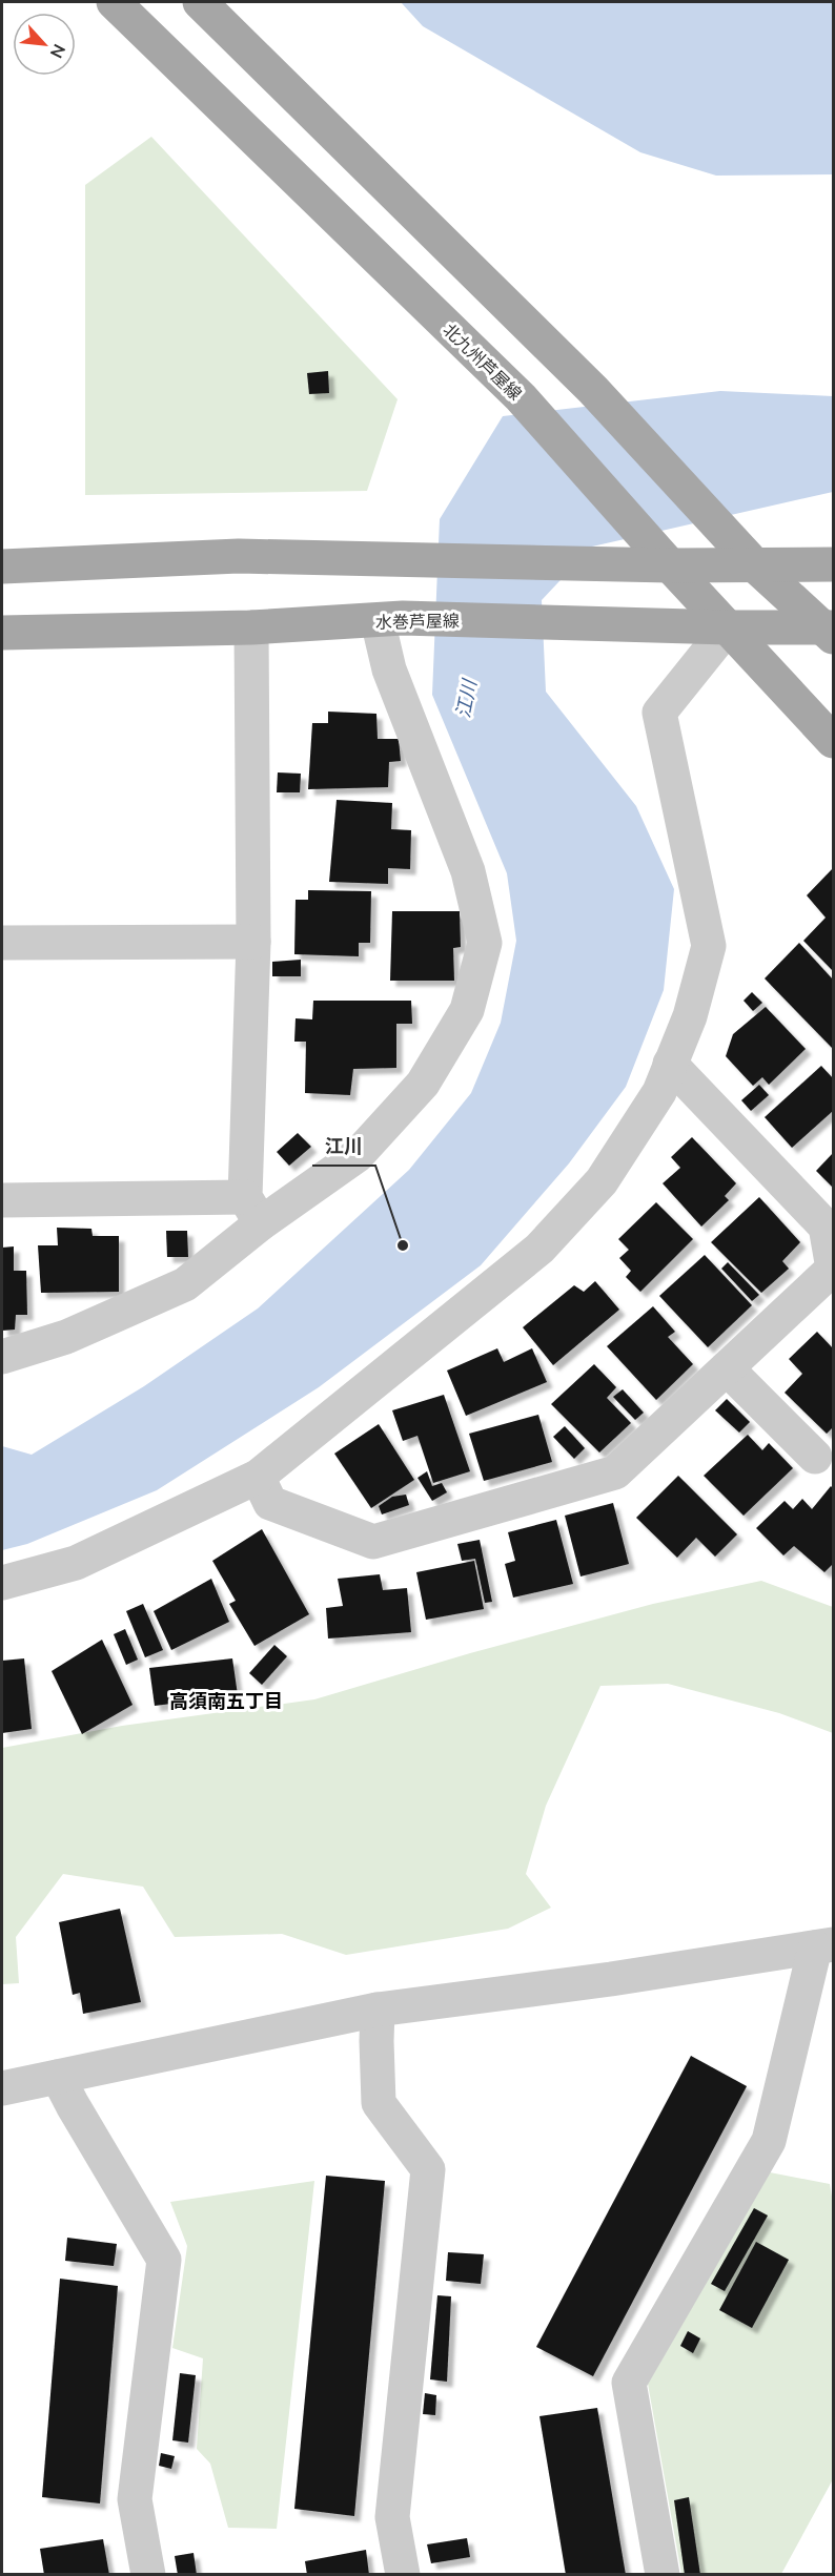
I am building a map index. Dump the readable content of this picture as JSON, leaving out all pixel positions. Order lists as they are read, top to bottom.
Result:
{
  "streets": {
    "main road": ["北九州芦屋線", "水巻芦屋線"]
  },
  "crossings": [
    ["北九州芦屋線", "水巻芦屋線"]
  ],
  "districts": ["高須南五丁目"],
  "water": ["江川"],
  "places": ["江川"],
  "north": "bottom right"
}
